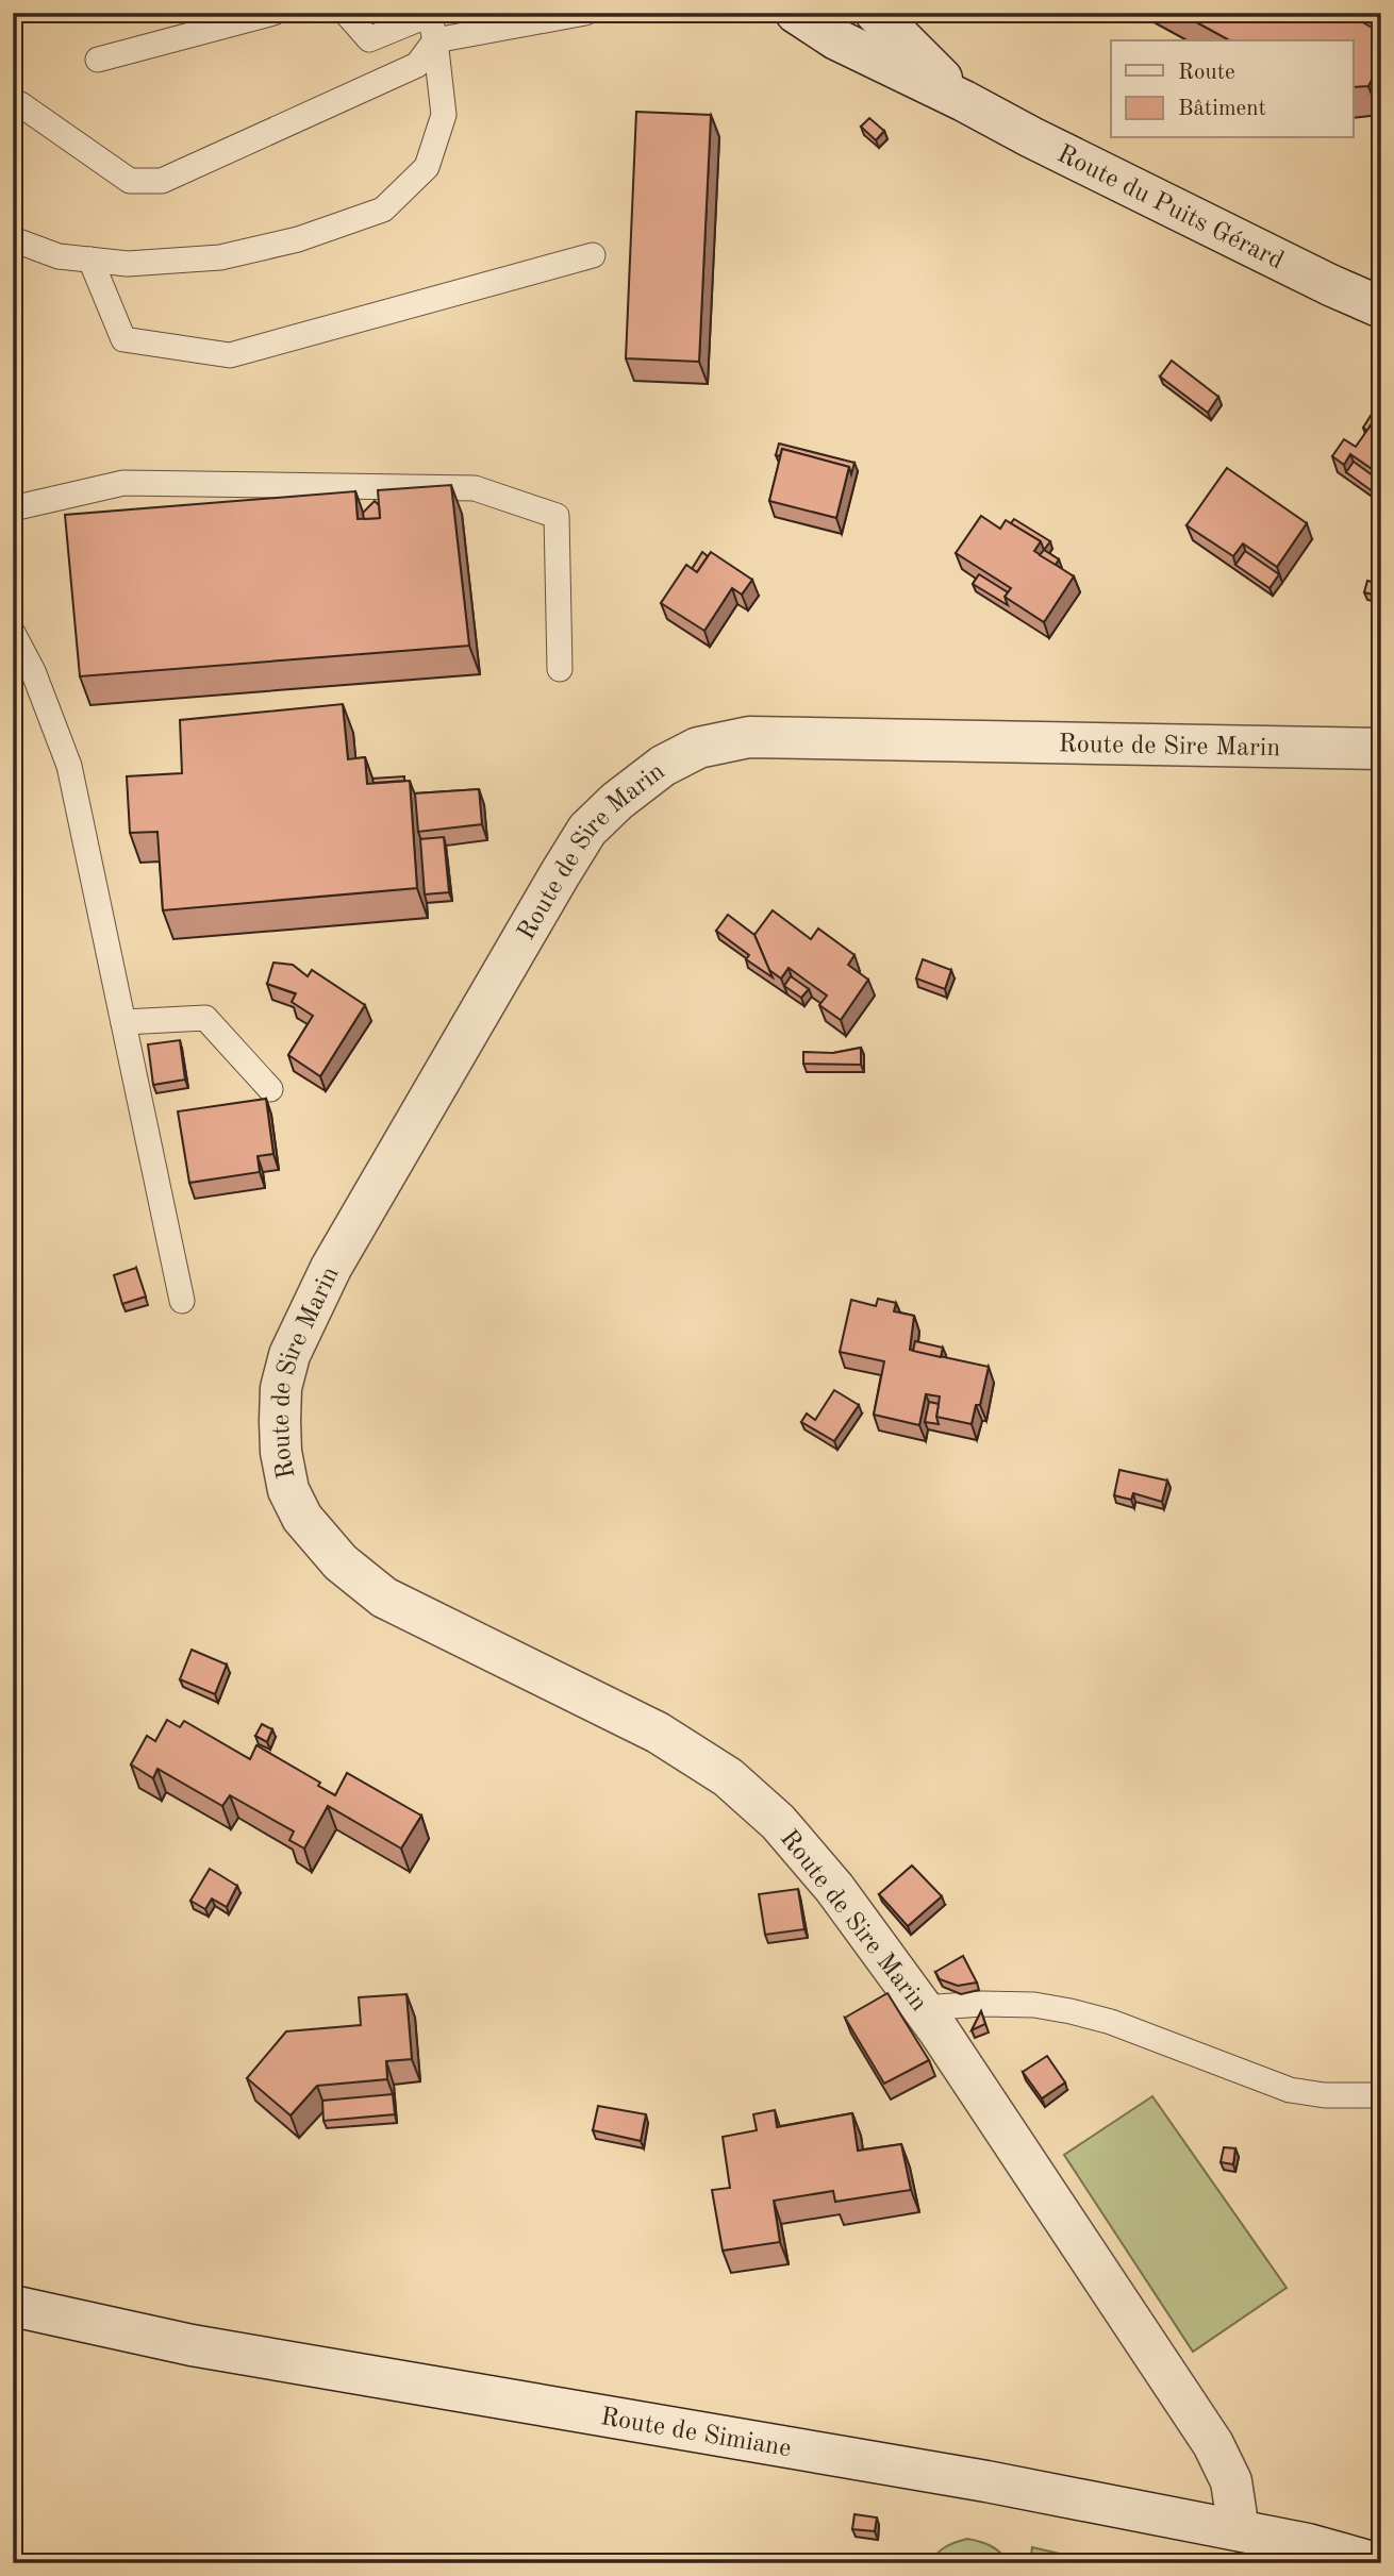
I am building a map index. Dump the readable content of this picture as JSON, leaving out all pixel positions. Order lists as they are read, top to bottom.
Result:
{
  "streets": {
    "street": ["Route du Puits Gérard", "Route de Sire Marin", "Route de Simiane"]
  },
  "crossings": [
    ["Route de Sire Marin", "Route de Simiane"]
  ],
  "legend": ["Route", "Bâtiment"]
}
